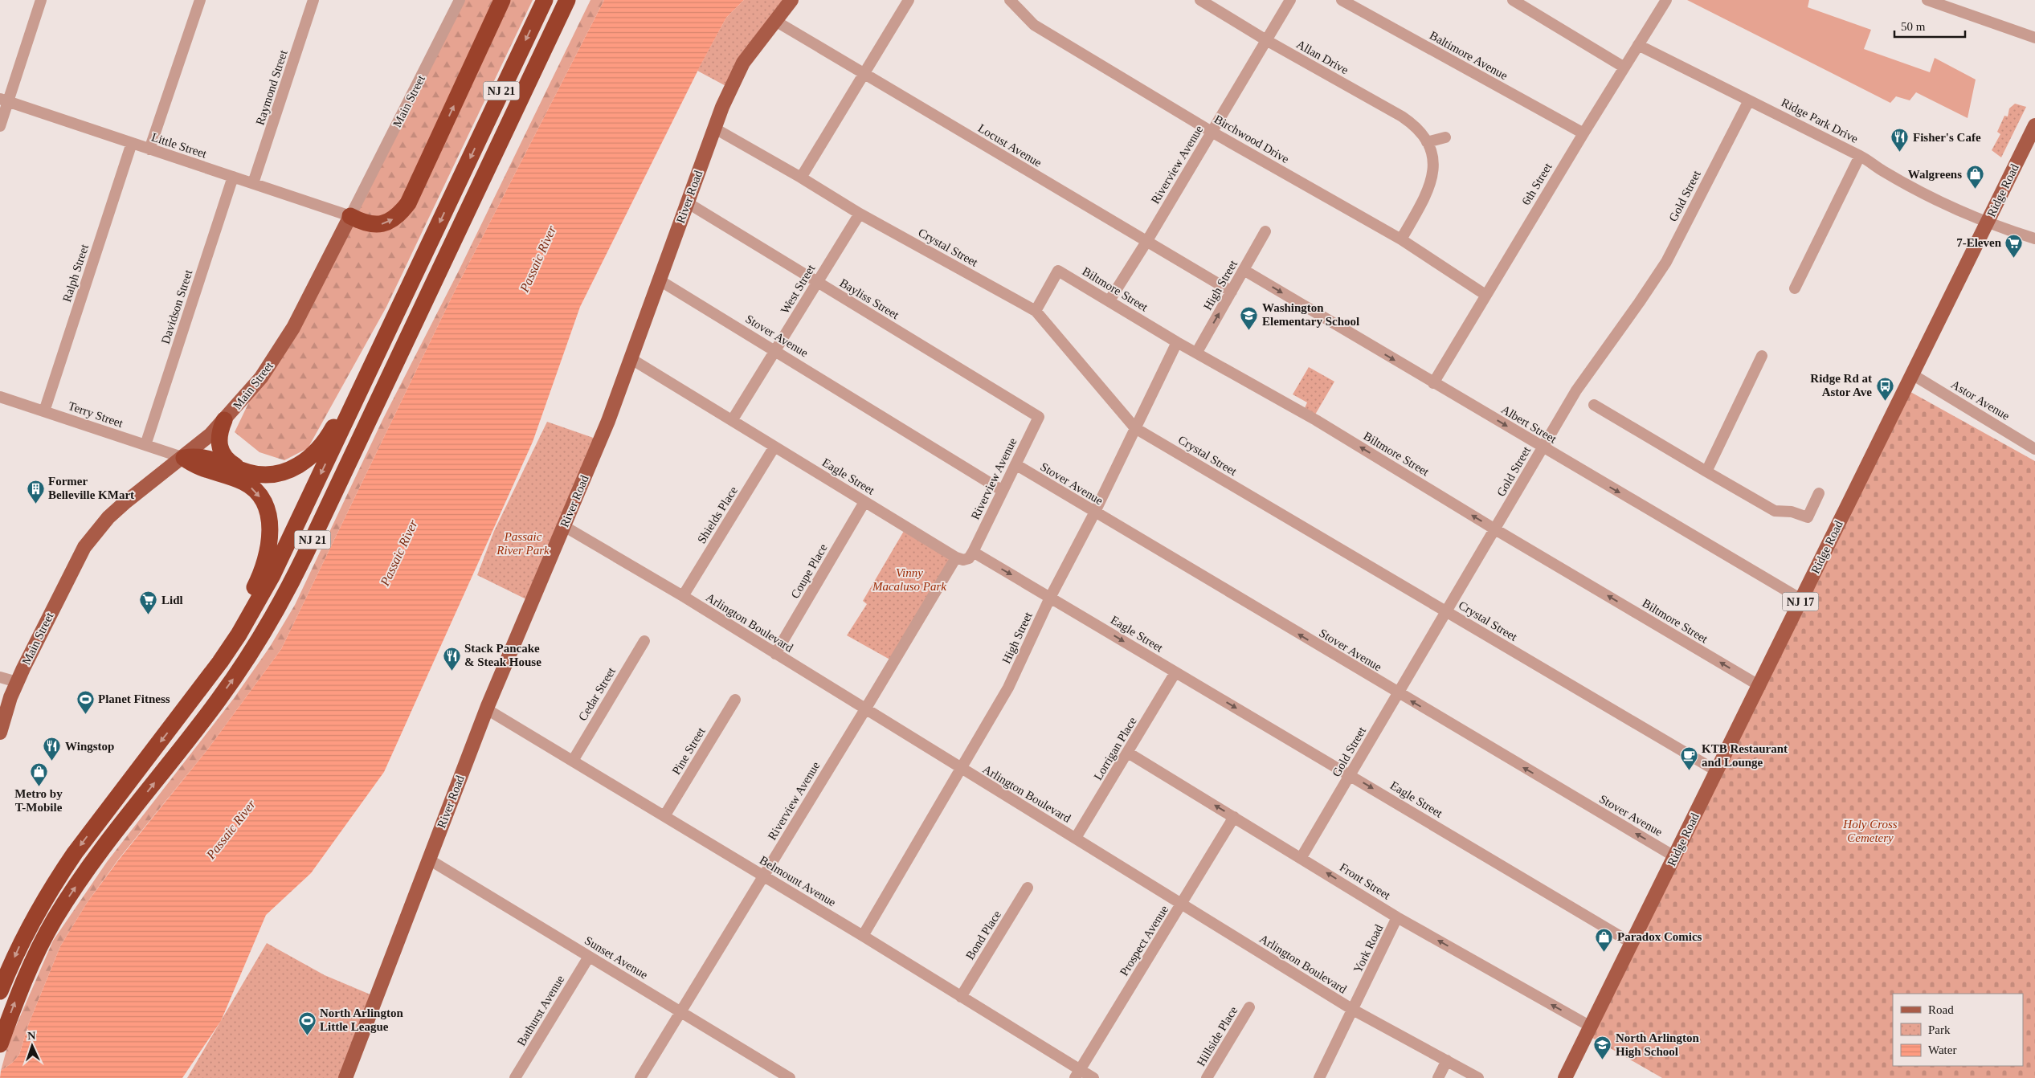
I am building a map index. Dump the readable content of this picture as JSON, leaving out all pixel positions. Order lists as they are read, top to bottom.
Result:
{
  "streets": {
    "highway": ["NJ 21"],
    "main road": [
      "Main Street",
      "Ridge Road",
      "River Road",
      "NJ 17"
    ],
    "street": [
      "Baltimore Avenue",
      "Allan Drive",
      "Raymond Street",
      "Ridge Park Drive",
      "Birchwood Drive",
      "Little Street",
      "Locust Avenue",
      "Riverview Avenue",
      "6th Street",
      "Gold Street",
      "Crystal Street",
      "Ralph Street",
      "High Street",
      "West Street",
      "Biltmore Street",
      "Bayliss Street",
      "Davidson Street",
      "Stover Avenue",
      "Astor Avenue",
      "Terry Street",
      "Albert Street",
      "Eagle Street",
      "Shields Place",
      "Coupe Place",
      "Arlington Boulevard",
      "Cedar Street",
      "Lorrigan Place",
      "Pine Street",
      "Belmount Avenue",
      "Front Street",
      "Bond Place",
      "Prospect Avenue",
      "York Road",
      "Sunset Avenue",
      "Bathurst Avenue",
      "Hillside Place"
    ]
  },
  "crossings": [
    ["Baltimore Avenue", "6th Street"],
    ["Allan Drive", "Birchwood Drive"],
    ["Allan Drive", "Riverview Avenue"],
    ["Raymond Street", "Little Street"],
    ["Main Street", "Little Street"],
    ["Main Street", "Terry Street"],
    ["Ridge Park Drive", "6th Street"],
    ["Ridge Park Drive", "Ridge Road"],
    ["Ridge Park Drive", "Gold Street"],
    ["Birchwood Drive", "Riverview Avenue"],
    ["Birchwood Drive", "6th Street"],
    ["Little Street", "Ralph Street"],
    ["Little Street", "Davidson Street"],
    ["Locust Avenue", "Riverview Avenue"],
    ["Locust Avenue", "River Road"],
    ["Locust Avenue", "High Street"],
    ["Riverview Avenue", "Biltmore Street"],
    ["Riverview Avenue", "Bayliss Street"],
    ["Riverview Avenue", "Stover Avenue"],
    ["Riverview Avenue", "Eagle Street"],
    ["Riverview Avenue", "Arlington Boulevard"],
    ["Riverview Avenue", "Belmount Avenue"],
    ["Riverview Avenue", "Sunset Avenue"],
    ["6th Street", "Albert Street"],
    ["Ridge Road", "Crystal Street"],
    ["Ridge Road", "Biltmore Street"],
    ["Ridge Road", "Stover Avenue"],
    ["Ridge Road", "Astor Avenue"],
    ["Ridge Road", "Albert Street"],
    ["Ridge Road", "Eagle Street"],
    ["Ridge Road", "Front Street"],
    ["Gold Street", "Crystal Street"],
    ["Gold Street", "Biltmore Street"],
    ["Gold Street", "Stover Avenue"],
    ["Gold Street", "Albert Street"],
    ["Gold Street", "Eagle Street"],
    ["Gold Street", "Front Street"],
    ["River Road", "Crystal Street"],
    ["River Road", "Bayliss Street"],
    ["River Road", "Stover Avenue"],
    ["River Road", "Eagle Street"],
    ["River Road", "Arlington Boulevard"],
    ["River Road", "Belmount Avenue"],
    ["River Road", "Sunset Avenue"],
    ["Crystal Street", "High Street"],
    ["Crystal Street", "West Street"],
    ["Crystal Street", "Biltmore Street"],
    ["Ralph Street", "Terry Street"],
    ["High Street", "Biltmore Street"],
    ["High Street", "Stover Avenue"],
    ["High Street", "Albert Street"],
    ["High Street", "Eagle Street"],
    ["High Street", "Arlington Boulevard"],
    ["High Street", "Belmount Avenue"],
    ["West Street", "Bayliss Street"],
    ["West Street", "Stover Avenue"],
    ["West Street", "Eagle Street"],
    ["Davidson Street", "Terry Street"],
    ["Eagle Street", "Shields Place"],
    ["Eagle Street", "Coupe Place"],
    ["Eagle Street", "Lorrigan Place"],
    ["Shields Place", "Arlington Boulevard"],
    ["Coupe Place", "Arlington Boulevard"],
    ["Arlington Boulevard", "Lorrigan Place"],
    ["Arlington Boulevard", "Prospect Avenue"],
    ["Arlington Boulevard", "York Road"],
    ["Cedar Street", "Belmount Avenue"],
    ["Lorrigan Place", "Front Street"],
    ["Pine Street", "Belmount Avenue"],
    ["Belmount Avenue", "Bond Place"],
    ["Belmount Avenue", "Prospect Avenue"],
    ["Front Street", "Prospect Avenue"],
    ["Front Street", "York Road"],
    ["Sunset Avenue", "Bathurst Avenue"]
  ],
  "one_way": [
    "Biltmore Street",
    "Stover Avenue",
    "Albert Street",
    "Eagle Street",
    "Front Street"
  ],
  "water": ["Passaic River"],
  "parks": ["Passaic River Park", "Vinny Macaluso Park", "Holy Cross Cemetery"],
  "places": {
    "restaurant": ["Fisher's Cafe", "Stack Pancake & Steak House", "Wingstop"],
    "shop": ["Walgreens", "Metro by T-Mobile", "Paradox Comics"],
    "supermarket": ["7-Eleven", "Lidl"],
    "school or university": ["Washington Elementary School", "North Arlington High School"],
    "bus stop": ["Ridge Rd at Astor Ave"],
    "building": ["Former Belleville KMart"],
    "sports": ["Planet Fitness", "North Arlington Little League"],
    "cafe": ["KTB Restaurant and Lounge"]
  },
  "legend": ["Road", "Park", "Water"],
  "scale_bar": "50 m",
  "north": "top"
}
